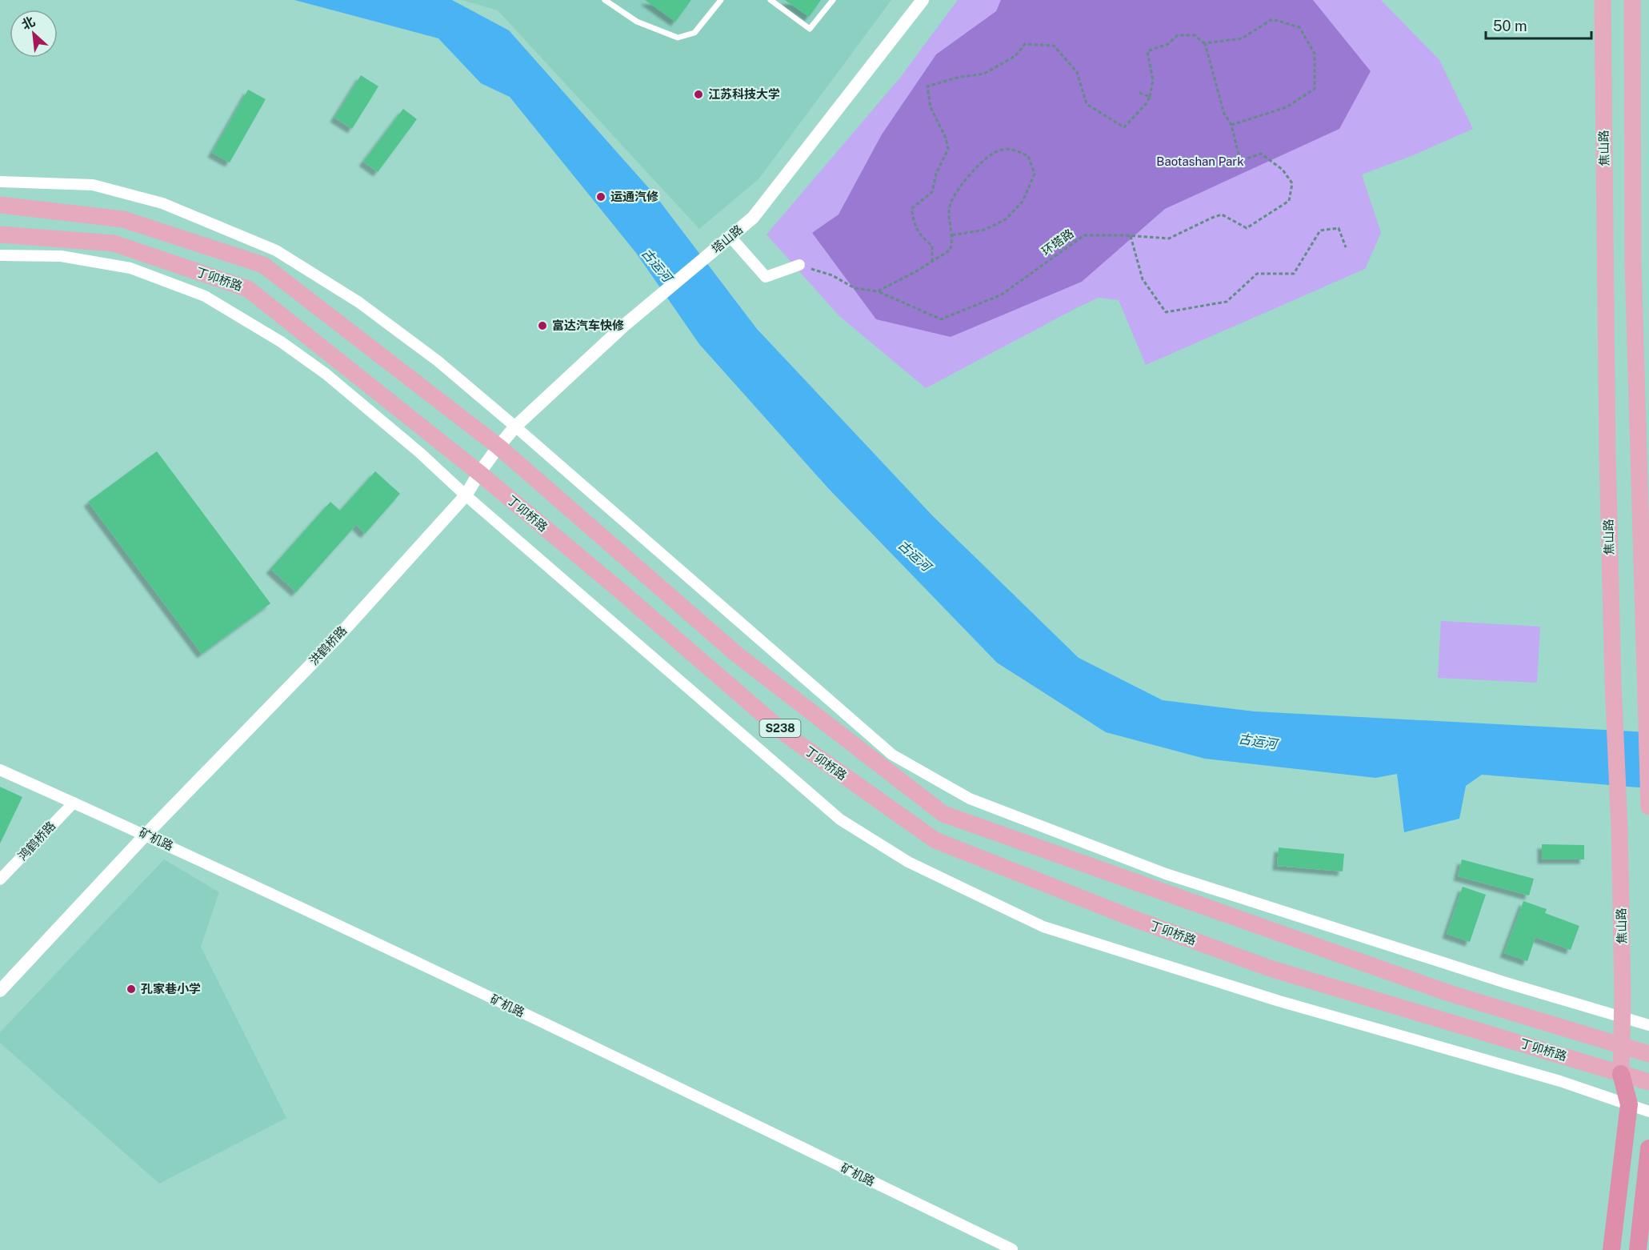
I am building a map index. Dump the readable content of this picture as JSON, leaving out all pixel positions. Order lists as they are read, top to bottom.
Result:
{
  "streets": {
    "main road": ["焦山路", "丁卯桥路", "S238"],
    "street": [
      "塔山路",
      "洪鹤桥路",
      "矿机路",
      "鸿鹤桥路"
    ],
    "path": ["环塔路"]
  },
  "crossings": [
    ["焦山路", "丁卯桥路"],
    ["焦山路", "S238"],
    ["塔山路", "洪鹤桥路"],
    ["塔山路", "S238"],
    ["丁卯桥路", "洪鹤桥路"],
    ["洪鹤桥路", "S238"],
    ["洪鹤桥路", "矿机路"],
    ["矿机路", "鸿鹤桥路"]
  ],
  "water": ["古运河"],
  "parks": ["Baotashan Park"],
  "places": [
    "江苏科技大学",
    "运通汽修",
    "富达汽车快修",
    "孔家巷小学"
  ],
  "scale_bar": "50 m",
  "north": "top left"
}
